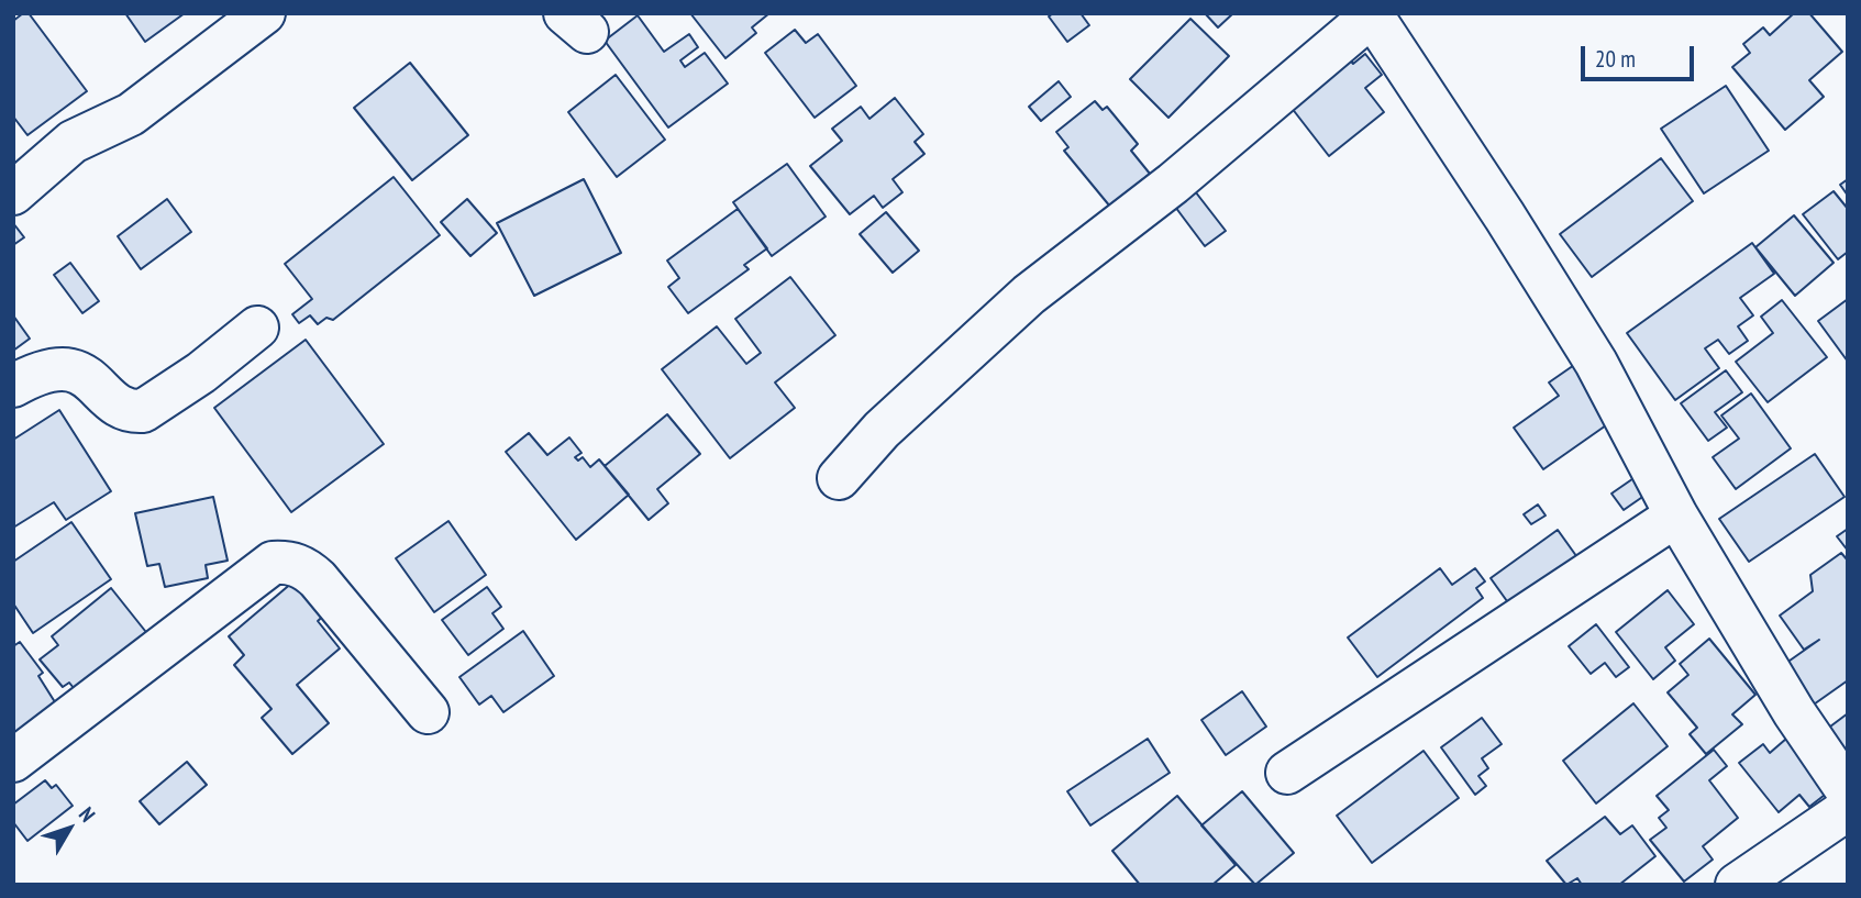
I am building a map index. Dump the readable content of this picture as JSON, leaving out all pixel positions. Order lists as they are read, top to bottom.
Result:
{
  "scale_bar": "20 m",
  "north": "top right"
}
